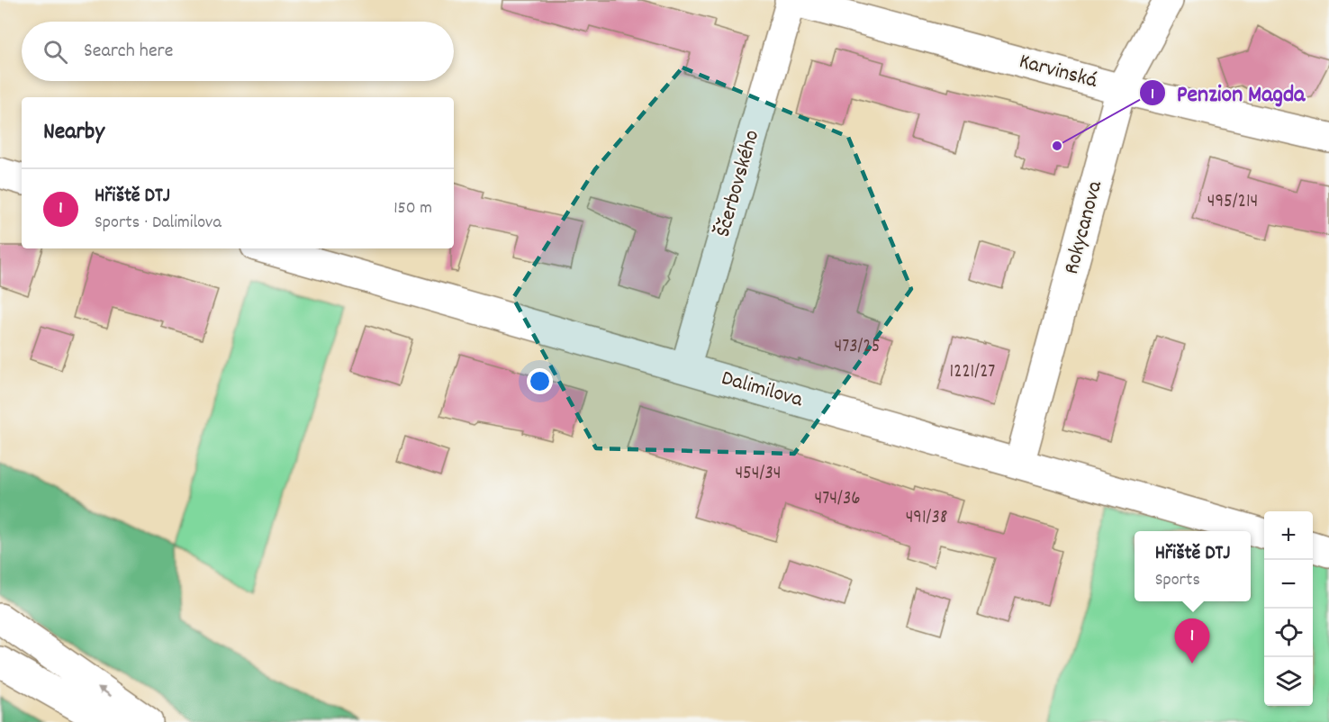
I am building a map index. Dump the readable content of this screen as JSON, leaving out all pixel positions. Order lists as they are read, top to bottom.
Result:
{
  "streets": {
    "street": [
      "Karvinská",
      "Ščerbovského",
      "Rokycanova",
      "Dalimilova"
    ]
  },
  "crossings": [
    ["Karvinská", "Ščerbovského"],
    ["Karvinská", "Rokycanova"],
    ["Ščerbovského", "Dalimilova"],
    ["Rokycanova", "Dalimilova"]
  ],
  "places": ["Penzion Magda"],
  "house_numbers": [
    "495/214",
    "473/25",
    "1221/27",
    "454/34",
    "474/36",
    "491/38"
  ],
  "page": {
    "search": "Search here",
    "heading": "Nearby",
    "list": [
      {
        "mark": "1",
        "name": "Hřiště DTJ",
        "note": "Sports · Dalimilova",
        "value": "150 m"
      }
    ],
    "map_buttons": ["+", "−"],
    "popup": ["Hřiště DTJ", "Sports"],
    "pins": "1"
  }
}
